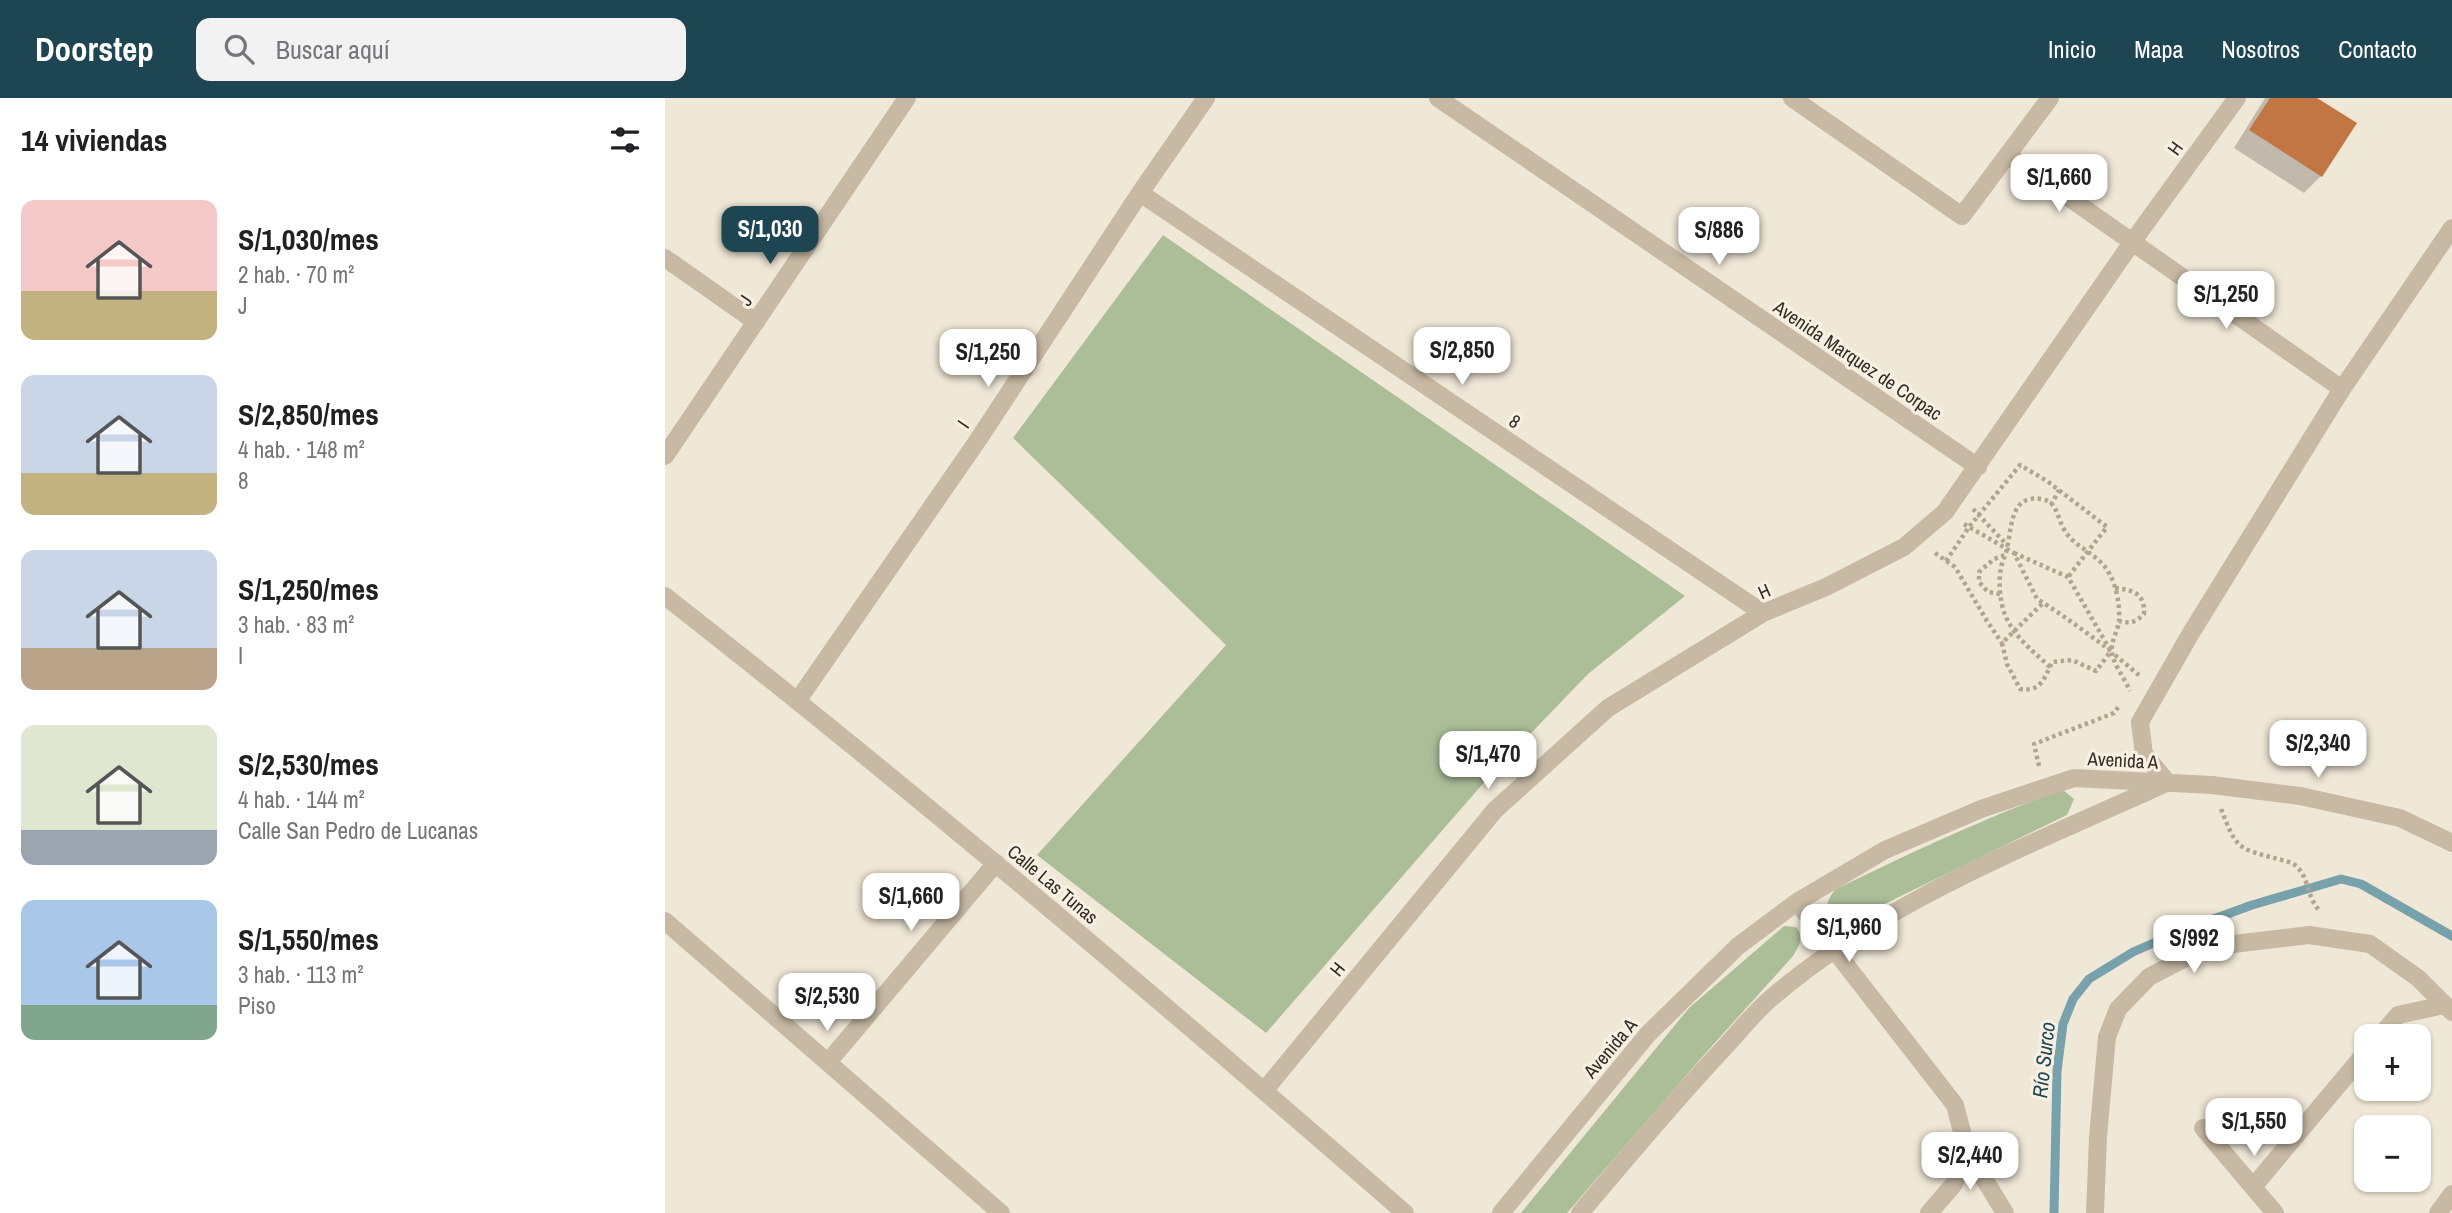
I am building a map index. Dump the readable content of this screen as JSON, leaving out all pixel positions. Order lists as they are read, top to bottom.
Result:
{
  "streets": {
    "street": [
      "H",
      "J",
      "Avenida Marquez de Corpac",
      "8",
      "I",
      "Avenida A",
      "Calle Las Tunas"
    ]
  },
  "crossings": [
    ["H", "Avenida Marquez de Corpac"],
    ["H", "8"],
    ["H", "Calle Las Tunas"],
    ["8", "I"],
    ["I", "Calle Las Tunas"]
  ],
  "water": ["Río Surco"],
  "page": {
    "header": "Doorstep",
    "search": "Buscar aquí",
    "nav": [
      "Inicio",
      "Mapa",
      "Nosotros",
      "Contacto"
    ],
    "heading": "14 viviendas",
    "price": [
      "S/1,660",
      "S/1,030",
      "S/886",
      "S/1,250",
      "S/2,850",
      "S/1,250",
      "S/2,340",
      "S/1,470",
      "S/1,660",
      "S/1,960",
      "S/992",
      "S/2,530",
      "S/1,550",
      "S/2,440"
    ],
    "list": [
      {
        "name": "S/1,030/mes",
        "note": "2 hab. · 70 m² · J"
      },
      {
        "name": "S/2,850/mes",
        "note": "4 hab. · 148 m² · 8"
      },
      {
        "name": "S/1,250/mes",
        "note": "3 hab. · 83 m² · I"
      },
      {
        "name": "S/2,530/mes",
        "note": "4 hab. · 144 m² · Calle San Pedro de Lucanas"
      },
      {
        "name": "S/1,550/mes",
        "note": "3 hab. · 113 m² · Piso"
      }
    ],
    "map_buttons": ["+", "−"]
  }
}
